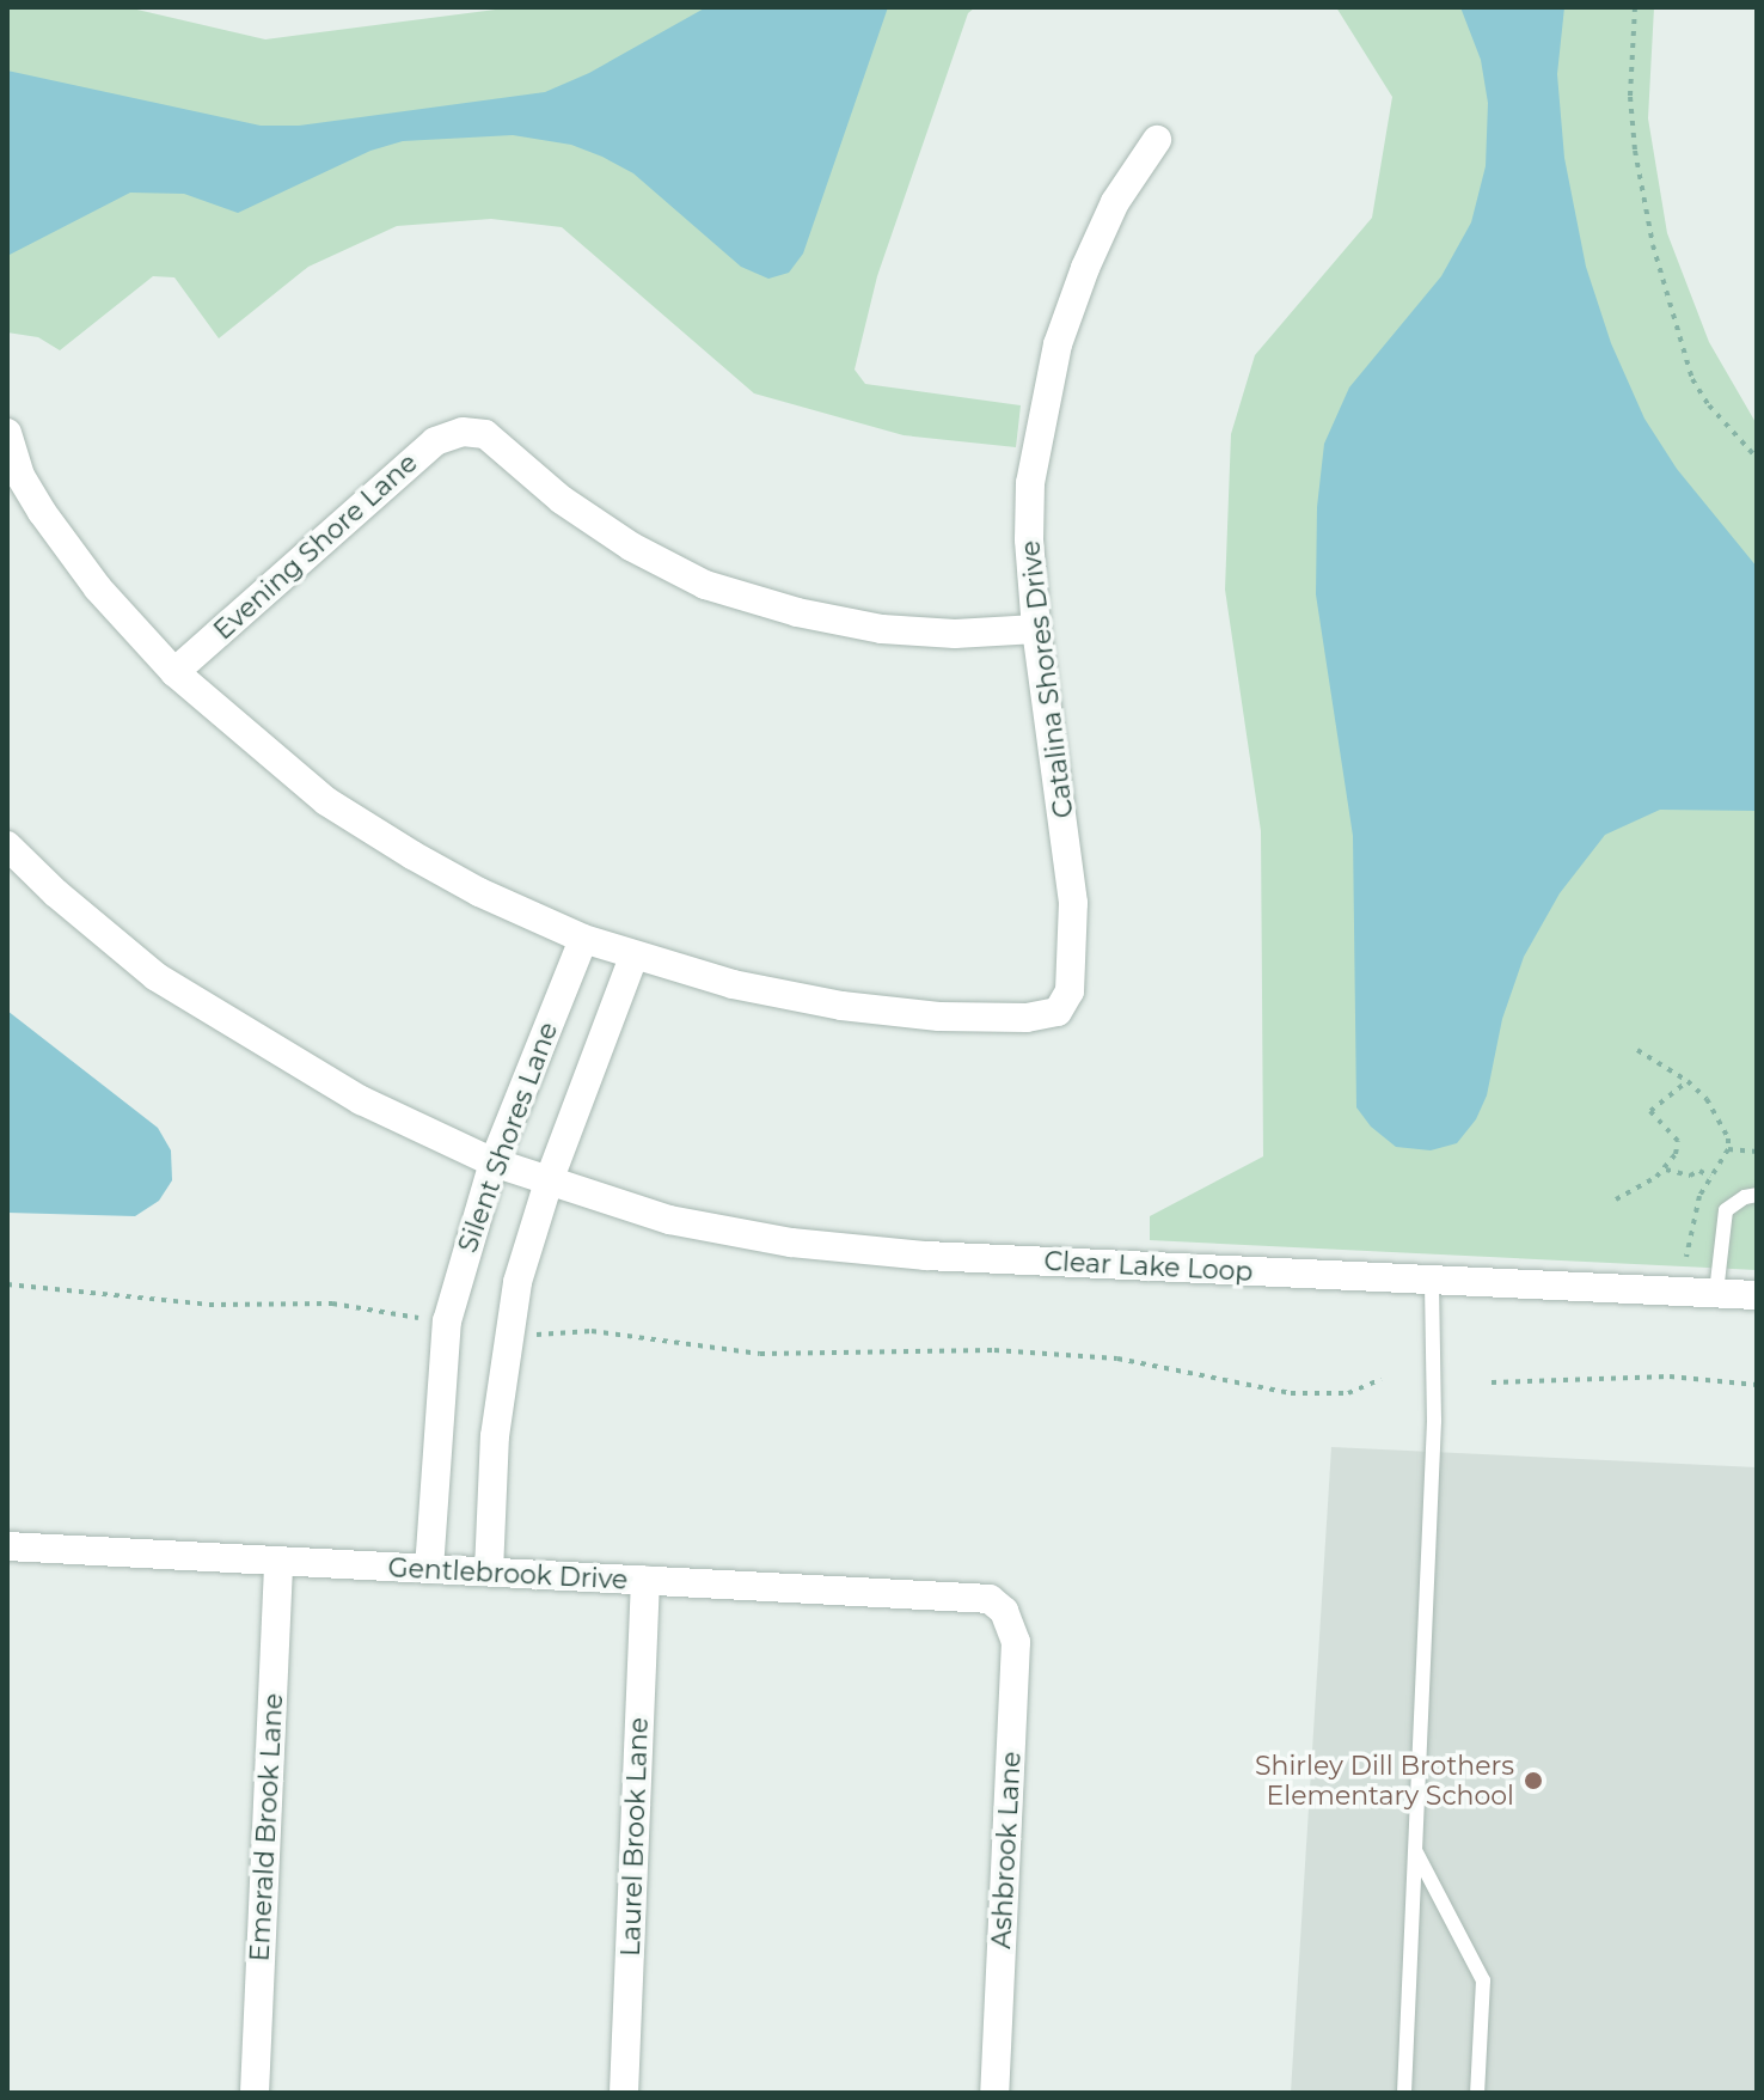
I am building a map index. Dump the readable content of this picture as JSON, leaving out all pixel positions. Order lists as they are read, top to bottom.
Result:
{
  "streets": {
    "street": [
      "Evening Shore Lane",
      "Catalina Shores Drive",
      "Silent Shores Lane",
      "Clear Lake Loop",
      "Gentlebrook Drive",
      "Emerald Brook Lane",
      "Laurel Brook Lane",
      "Ashbrook Lane"
    ]
  },
  "crossings": [
    ["Evening Shore Lane", "Catalina Shores Drive"],
    ["Catalina Shores Drive", "Silent Shores Lane"],
    ["Silent Shores Lane", "Clear Lake Loop"],
    ["Silent Shores Lane", "Gentlebrook Drive"],
    ["Gentlebrook Drive", "Emerald Brook Lane"],
    ["Gentlebrook Drive", "Laurel Brook Lane"],
    ["Gentlebrook Drive", "Ashbrook Lane"]
  ],
  "places": ["Shirley Dill Brothers Elementary School"]
}
